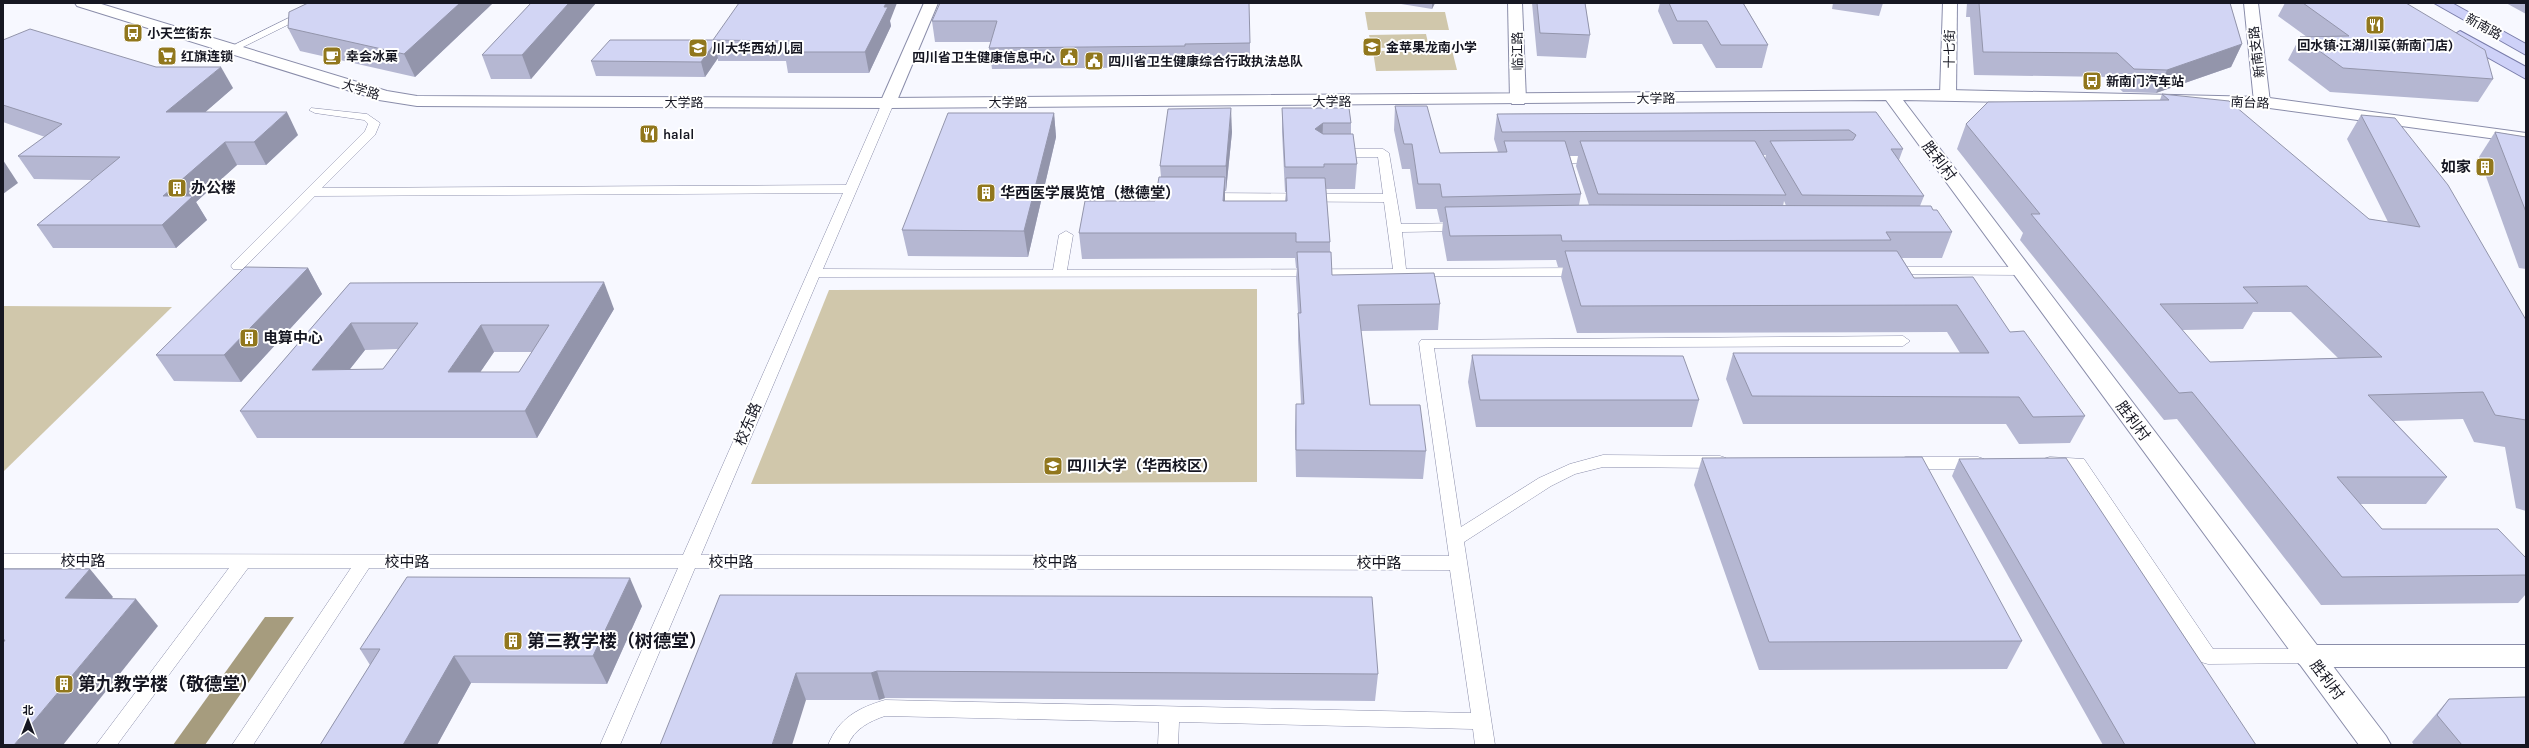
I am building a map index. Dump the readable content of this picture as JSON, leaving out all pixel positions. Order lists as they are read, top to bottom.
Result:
{
  "streets": {
    "main road": ["新南路"],
    "street": [
      "十七街",
      "临江路",
      "新南支路",
      "大学路",
      "南台路",
      "胜利村"
    ],
    "lane": ["校东路", "校中路"]
  },
  "crossings": [
    ["十七街", "大学路"],
    ["十七街", "南台路"],
    ["临江路", "大学路"],
    ["新南支路", "南台路"],
    ["大学路", "南台路"],
    ["大学路", "胜利村"],
    ["大学路", "校东路"],
    ["校东路", "校中路"]
  ],
  "places": {
    "restaurant": ["回水镇·江湖川菜(新南门店)", "halal"],
    "bus stop": ["小天竺街东", "新南门汽车站"],
    "school or university": ["金苹果龙南小学", "川大华西幼儿园", "四川大学（华西校区）"],
    "supermarket": ["红旗连锁"],
    "cafe": ["幸会冰菓"],
    "public building": ["四川省卫生健康信息中心", "四川省卫生健康综合行政执法总队"],
    "building": [
      "如家",
      "办公楼",
      "华西医学展览馆（懋德堂）",
      "电算中心",
      "第三教学楼（树德堂）",
      "第九教学楼（敬德堂）"
    ]
  },
  "north": "top"
}
